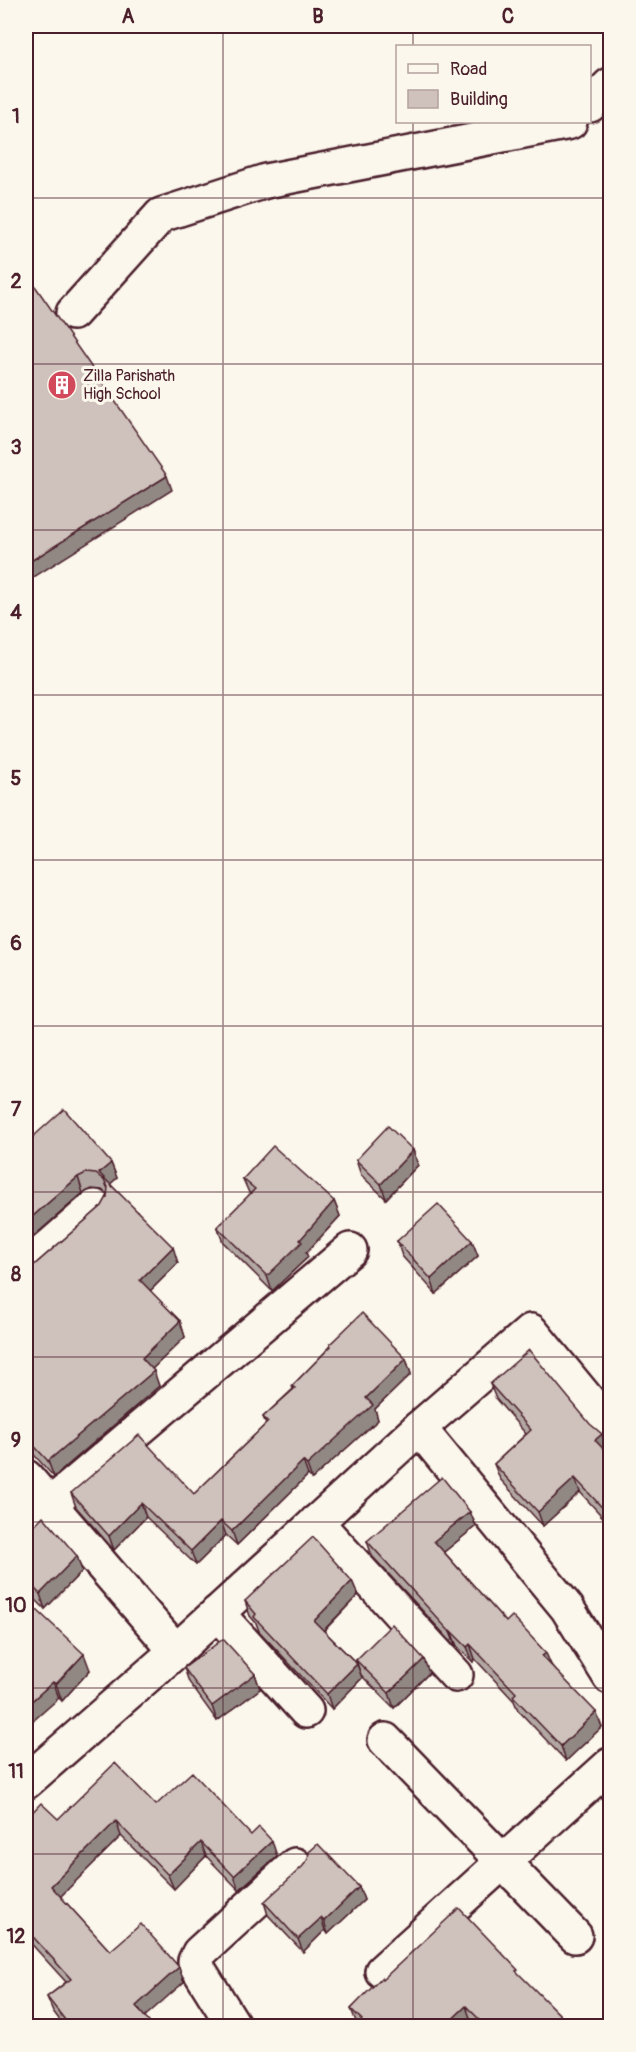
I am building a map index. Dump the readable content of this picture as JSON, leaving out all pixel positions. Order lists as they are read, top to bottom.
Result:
{
  "places": {
    "building": ["Zilla Parishath High School"]
  },
  "legend": ["Road", "Building"],
  "grid": {
    "columns": ["A", "B", "C"],
    "rows": [
      "1",
      "2",
      "3",
      "4",
      "5",
      "6",
      "7",
      "8",
      "9",
      "10",
      "11",
      "12"
    ]
  }
}
